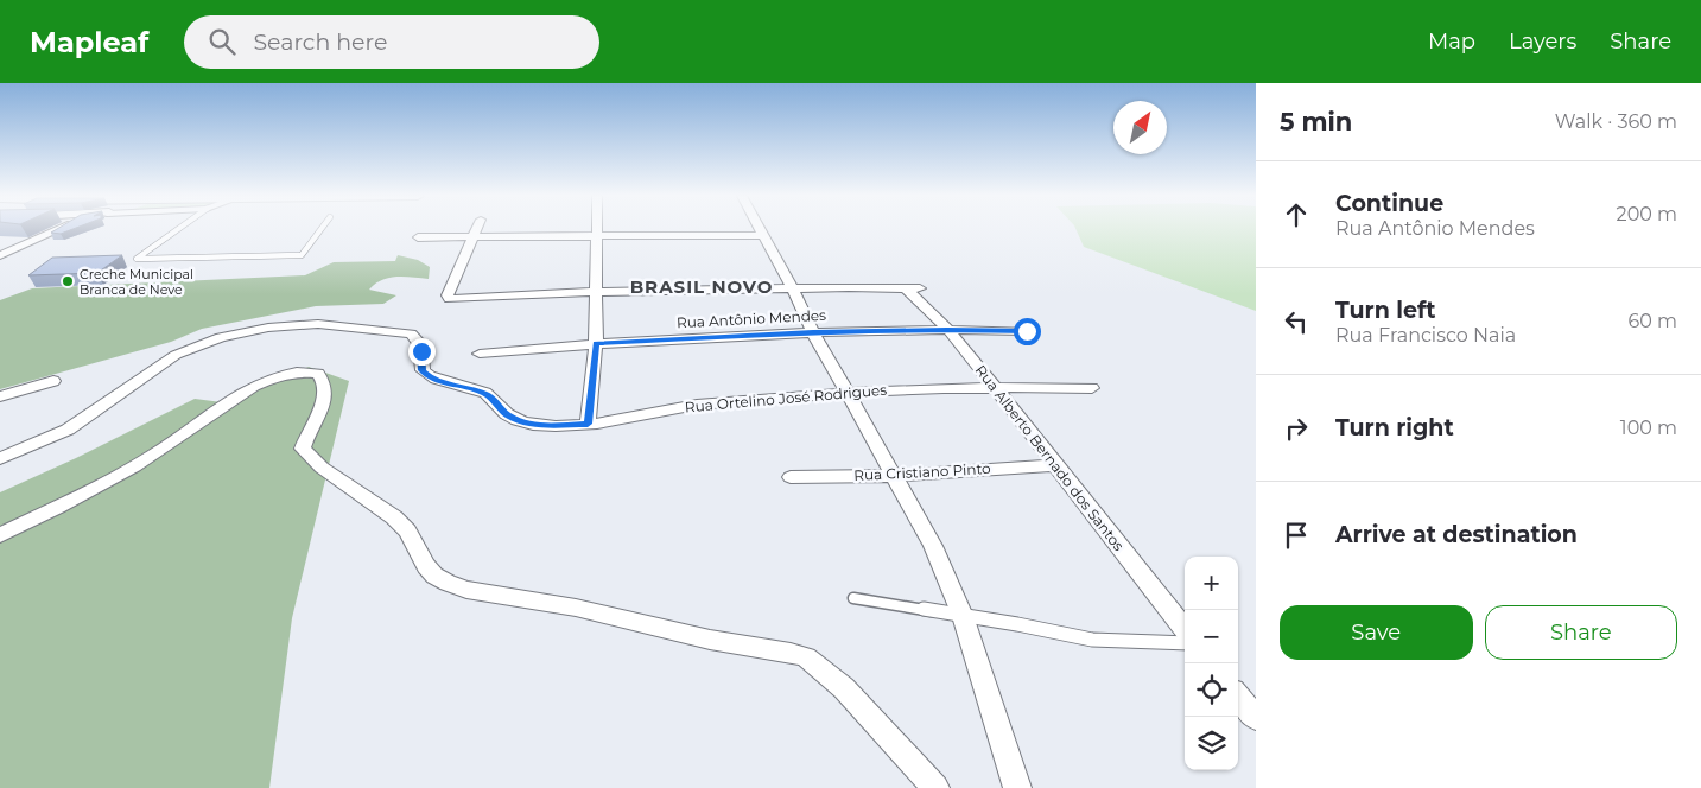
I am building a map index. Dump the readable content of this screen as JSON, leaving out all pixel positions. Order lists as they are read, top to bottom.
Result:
{
  "streets": {
    "street": [
      "Rua Antônio Mendes",
      "Rua Ortelino José Rodrigues",
      "Rua Alberto Bernado dos Santos",
      "Rua Cristiano Pinto"
    ]
  },
  "crossings": [
    ["Rua Antônio Mendes", "Rua Alberto Bernado dos Santos"],
    ["Rua Ortelino José Rodrigues", "Rua Alberto Bernado dos Santos"],
    ["Rua Alberto Bernado dos Santos", "Rua Cristiano Pinto"]
  ],
  "districts": ["BRASIL NOVO"],
  "places": ["Creche Municipal Branca de Neve"],
  "north": "top right",
  "page": {
    "header": "Mapleaf",
    "search": "Search here",
    "nav": ["Map", "Layers", "Share"],
    "heading": ["5 min", "Walk · 360 m"],
    "list": [
      ["Continue", "Rua Antônio Mendes", "200 m"],
      ["Turn left", "Rua Francisco Naia", "60 m"],
      ["Turn right", "100 m"],
      "Arrive at destination"
    ],
    "map_buttons": ["+", "−"],
    "buttons": ["Save", "Share"]
  }
}
